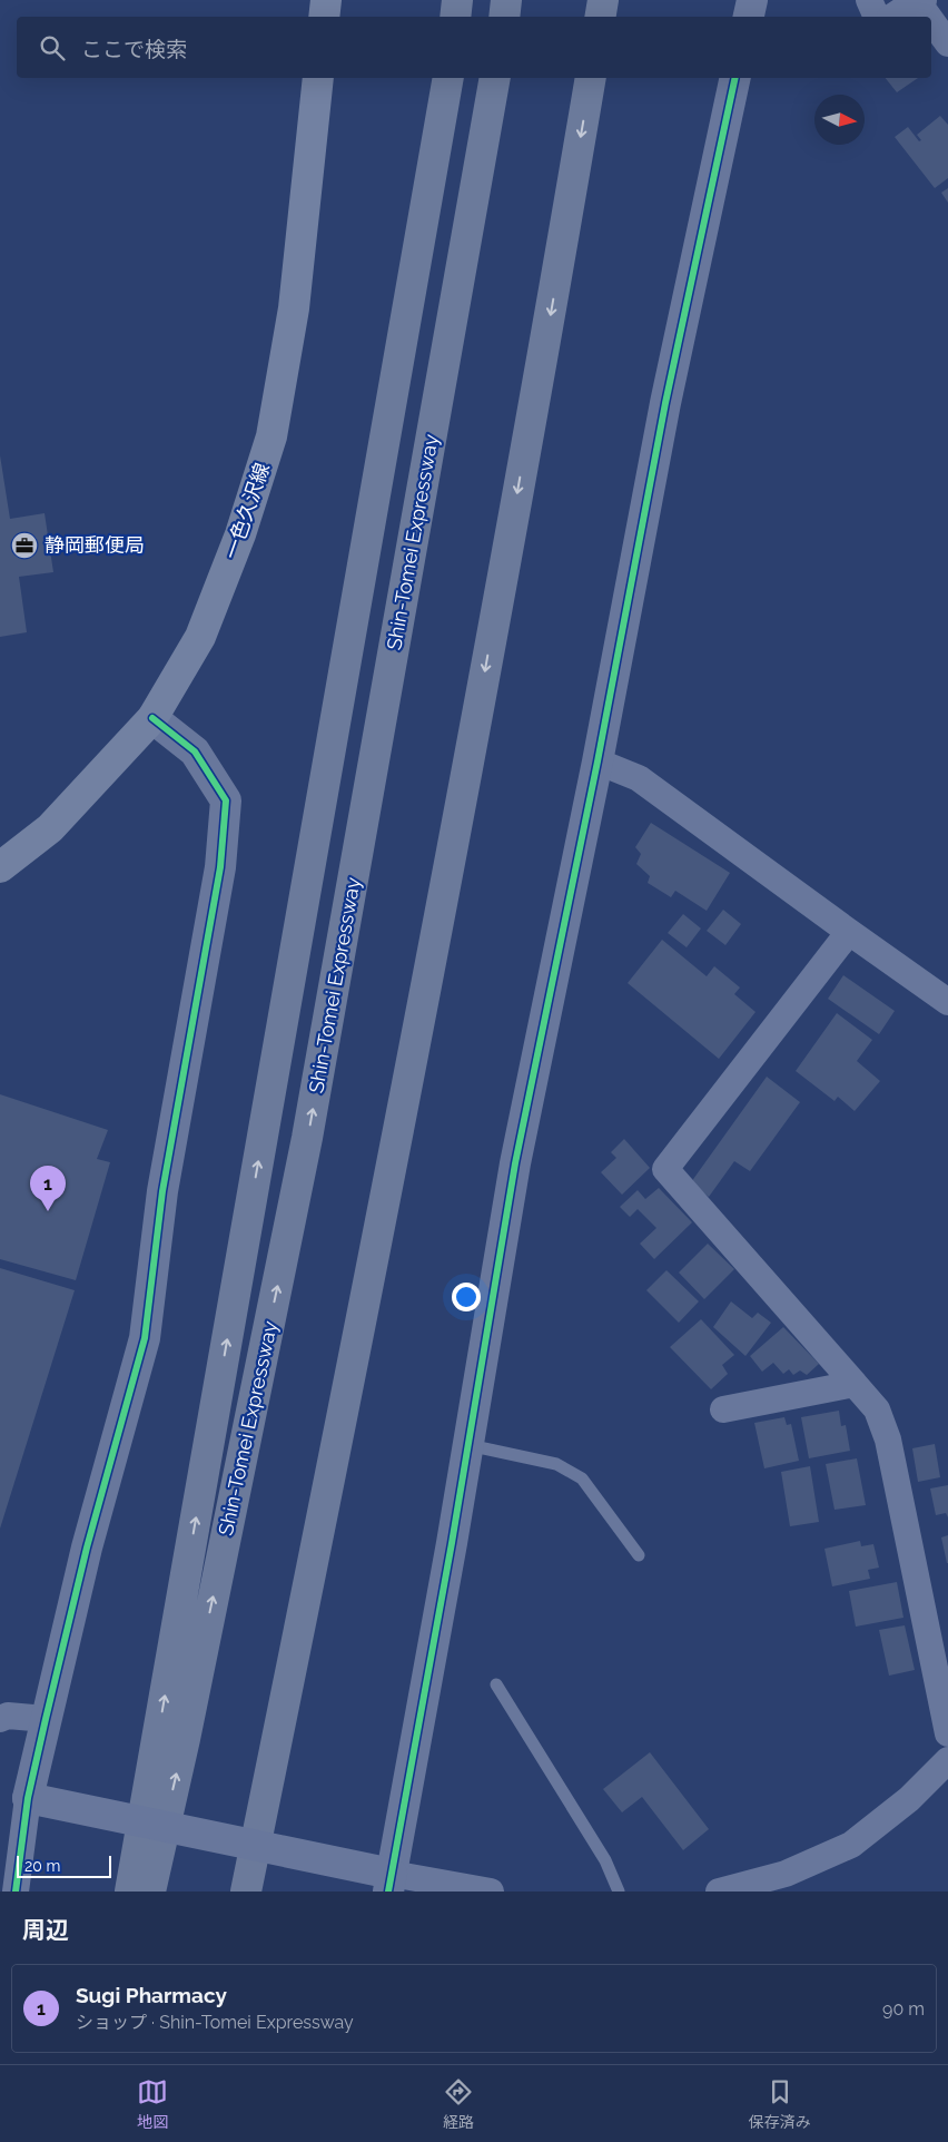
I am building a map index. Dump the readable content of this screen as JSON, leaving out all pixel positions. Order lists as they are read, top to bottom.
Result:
{
  "streets": {
    "highway": ["Shin-Tomei Expressway"],
    "main road": ["一色久沢線"]
  },
  "places": {
    "office": ["静岡郵便局"]
  },
  "scale_bar": "20 m",
  "north": "right",
  "page": {
    "search": "ここで検索",
    "pins": "1",
    "scale": "20 m",
    "heading": "周辺",
    "list": [
      {
        "mark": "1",
        "name": "Sugi Pharmacy",
        "note": "ショップ · Shin-Tomei Expressway",
        "value": "90 m"
      }
    ],
    "nav": ["地図", "経路", "保存済み"]
  }
}
